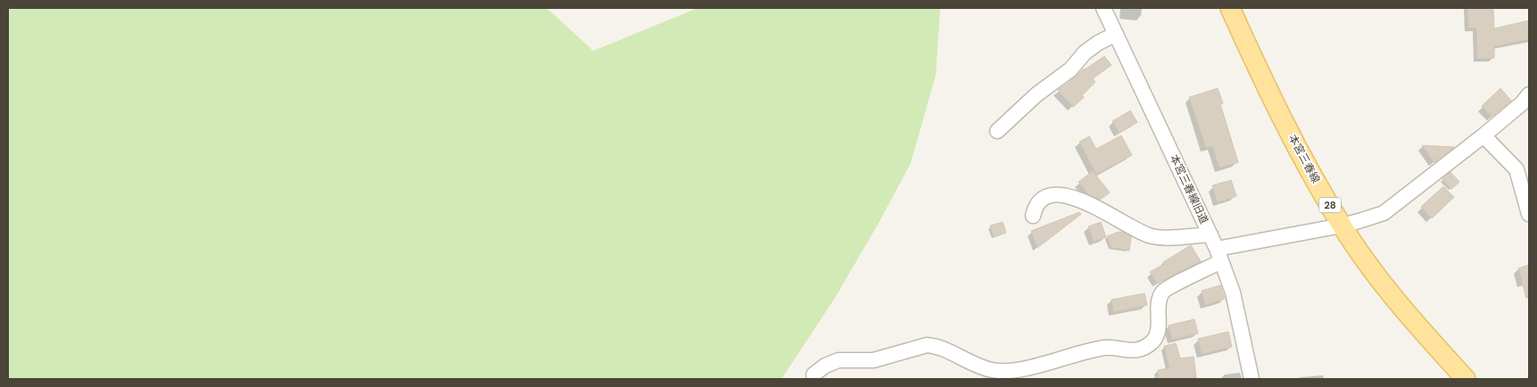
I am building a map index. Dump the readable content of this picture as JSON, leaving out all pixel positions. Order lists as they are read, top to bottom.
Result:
{
  "streets": {
    "main road": ["本宮三春線", "28"],
    "street": ["本宮三春線旧道"]
  }
}
